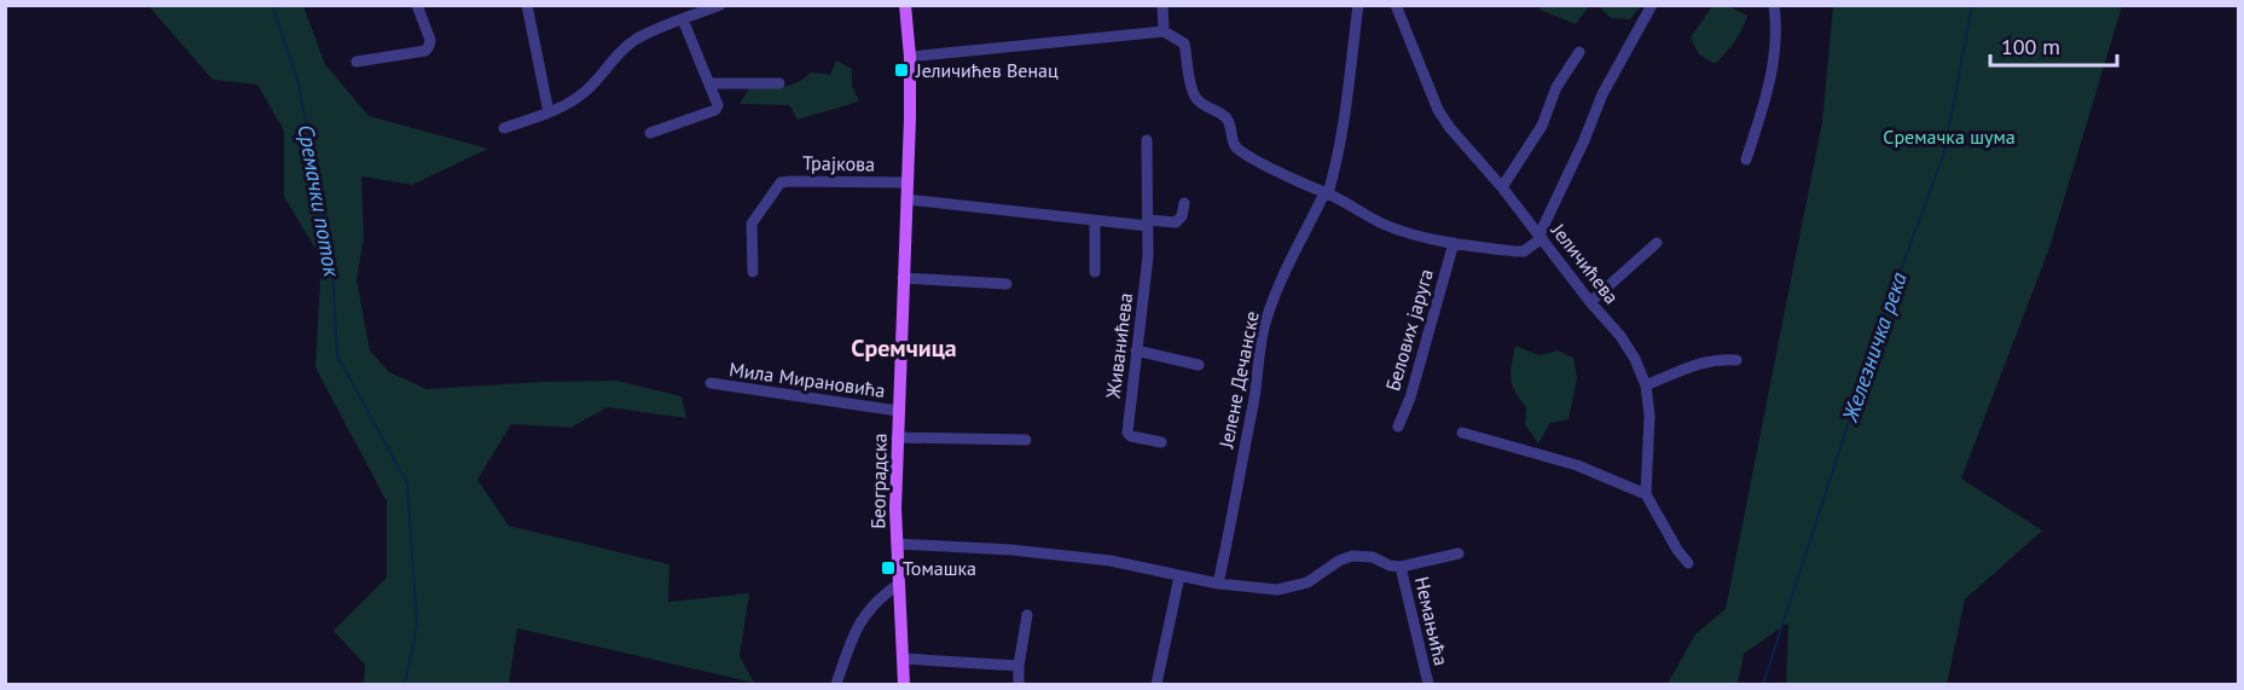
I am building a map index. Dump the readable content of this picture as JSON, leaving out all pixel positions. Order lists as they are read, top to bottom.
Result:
{
  "streets": {
    "main road": ["Београдска"],
    "street": [
      "Трајкова",
      "Јеличићева",
      "Белових јаруга",
      "Живанићева",
      "Мила Мирановића",
      "Јелене Дечанске",
      "Немањића"
    ]
  },
  "crossings": [
    ["Трајкова", "Београдска"],
    ["Мила Мирановића", "Београдска"]
  ],
  "districts": ["Сремчица"],
  "water": ["Сремачки поток", "Железничка река"],
  "parks": ["Сремачка шума"],
  "places": {
    "transit": ["Јеличићев Венац", "Томашка"]
  },
  "scale_bar": "100 m"
}
